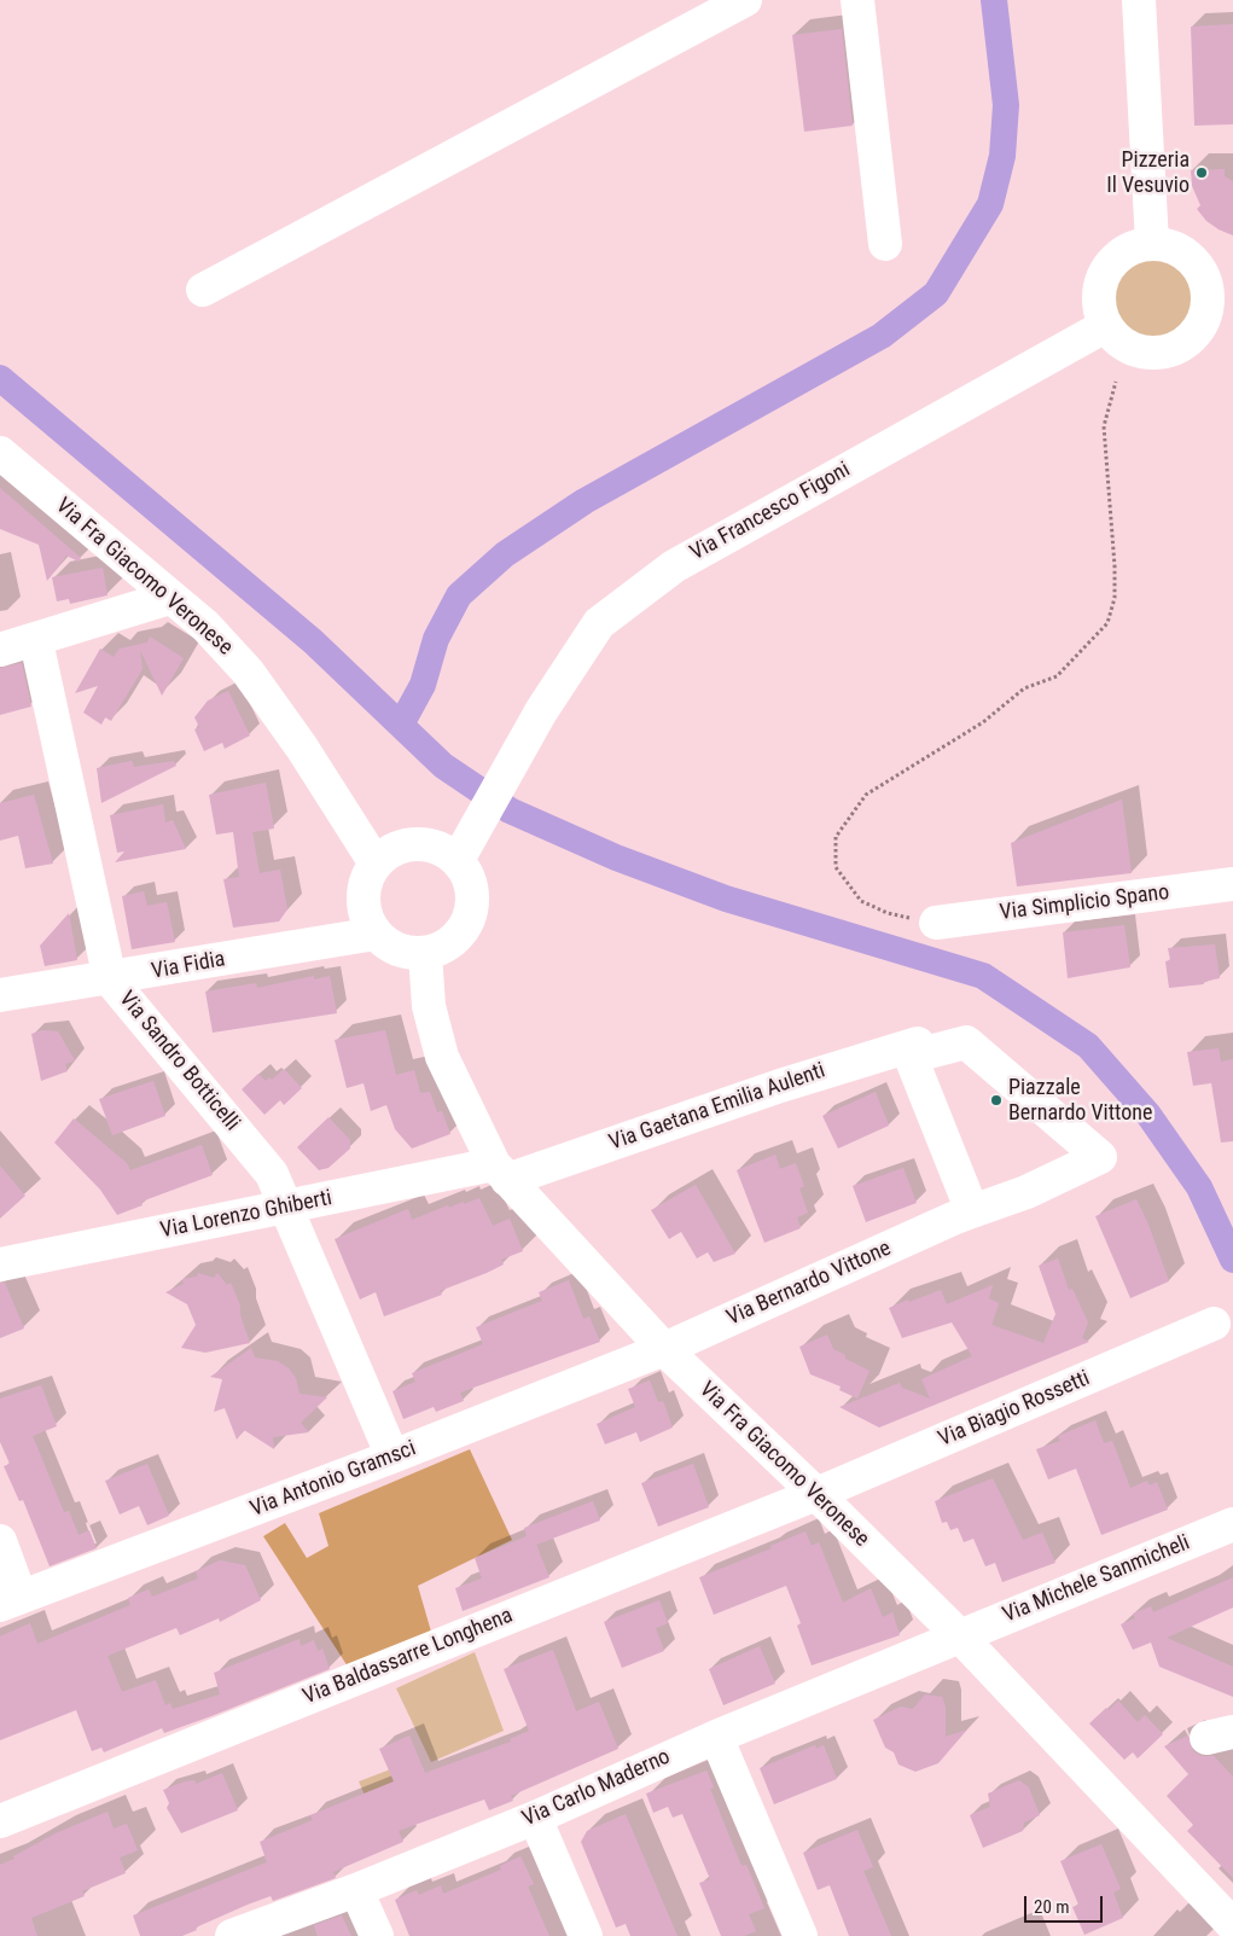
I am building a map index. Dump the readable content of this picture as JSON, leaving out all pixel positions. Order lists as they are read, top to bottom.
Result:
{
  "streets": {
    "street": [
      "Via Francesco Figoni",
      "Via Fra Giacomo Veronese",
      "Via Simplicio Spano",
      "Via Fidia",
      "Via Sandro Botticelli",
      "Via Gaetana Emilia Aulenti",
      "Via Lorenzo Ghiberti",
      "Via Bernardo Vittone",
      "Via Biagio Rossetti",
      "Via Antonio Gramsci",
      "Via Michele Sanmicheli",
      "Via Baldassarre Longhena",
      "Via Carlo Maderno"
    ]
  },
  "crossings": [
    ["Via Francesco Figoni", "Via Fra Giacomo Veronese"],
    ["Via Francesco Figoni", "Via Fidia"],
    ["Via Fra Giacomo Veronese", "Via Fidia"],
    ["Via Fra Giacomo Veronese", "Via Gaetana Emilia Aulenti"],
    ["Via Fra Giacomo Veronese", "Via Lorenzo Ghiberti"],
    ["Via Fra Giacomo Veronese", "Via Bernardo Vittone"],
    ["Via Fra Giacomo Veronese", "Via Biagio Rossetti"],
    ["Via Fra Giacomo Veronese", "Via Antonio Gramsci"],
    ["Via Fra Giacomo Veronese", "Via Michele Sanmicheli"],
    ["Via Fra Giacomo Veronese", "Via Baldassarre Longhena"],
    ["Via Fra Giacomo Veronese", "Via Carlo Maderno"],
    ["Via Fidia", "Via Sandro Botticelli"],
    ["Via Sandro Botticelli", "Via Lorenzo Ghiberti"],
    ["Via Sandro Botticelli", "Via Antonio Gramsci"],
    ["Via Gaetana Emilia Aulenti", "Via Lorenzo Ghiberti"],
    ["Via Bernardo Vittone", "Via Antonio Gramsci"],
    ["Via Biagio Rossetti", "Via Baldassarre Longhena"],
    ["Via Michele Sanmicheli", "Via Carlo Maderno"]
  ],
  "places": ["Pizzeria Il Vesuvio", "Piazzale Bernardo Vittone"],
  "scale_bar": "20 m"
}
